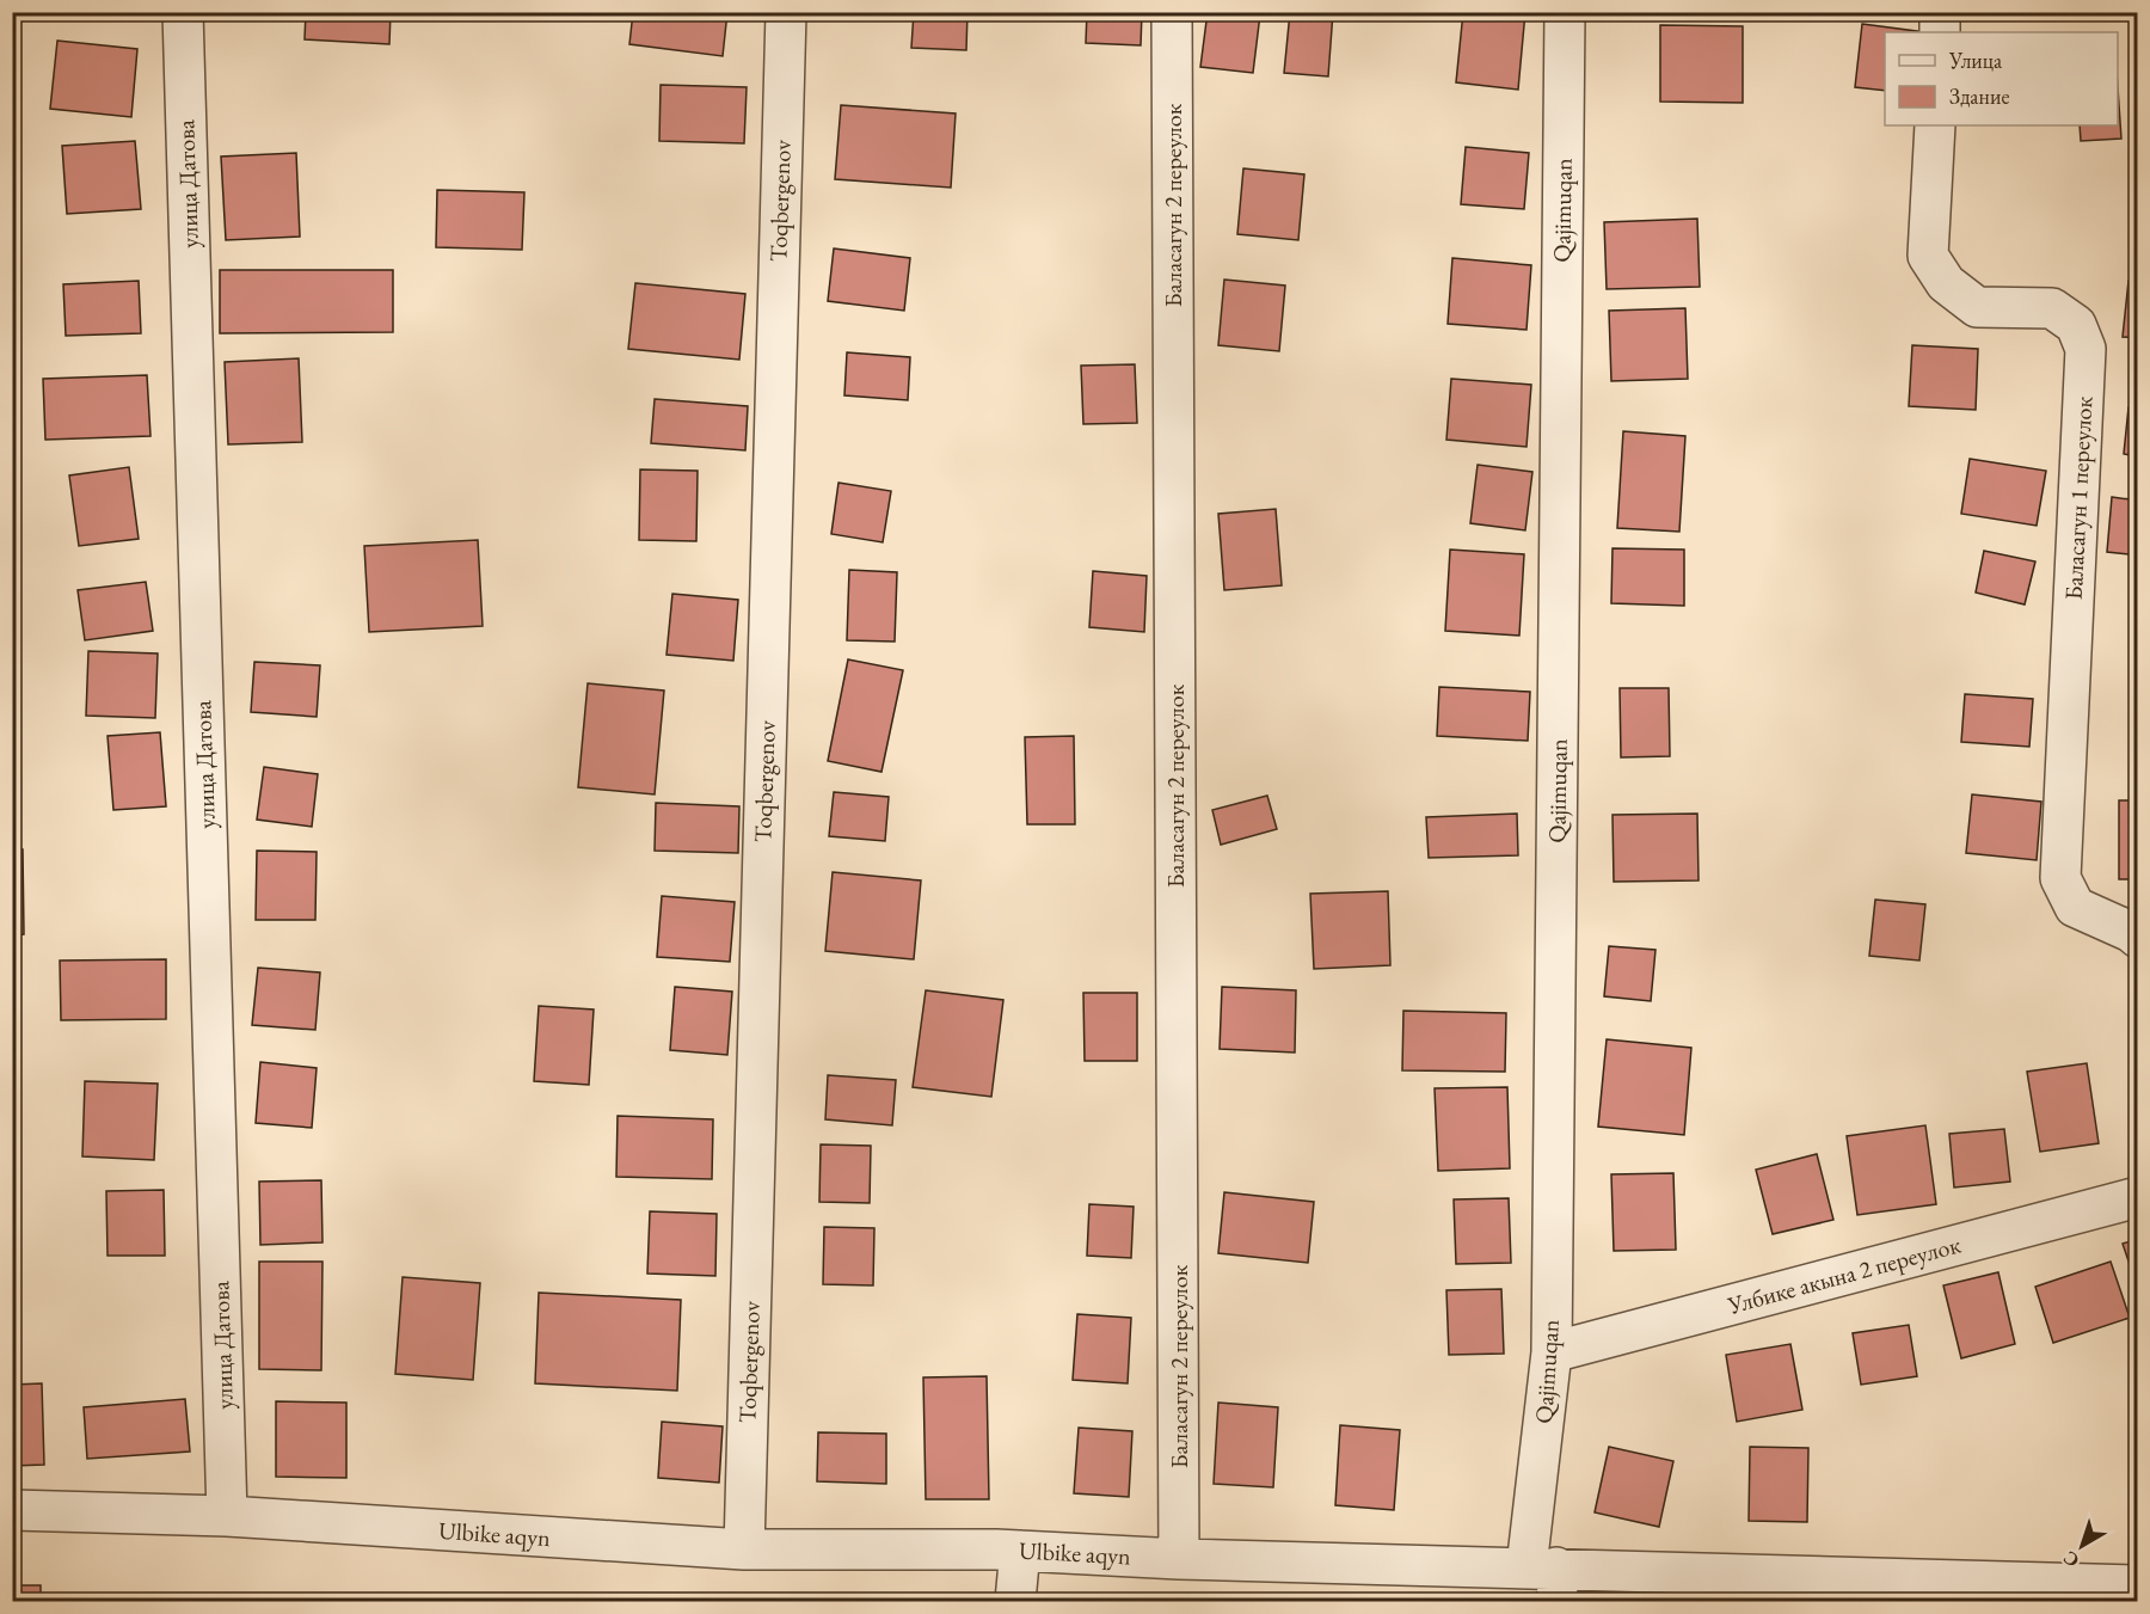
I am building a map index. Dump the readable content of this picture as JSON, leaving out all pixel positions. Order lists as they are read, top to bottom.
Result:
{
  "streets": {
    "street": [
      "улица Датова",
      "Toqbergenov",
      "Баласагун 2 переулок",
      "Qajimuqan",
      "Баласагун 1 переулок",
      "Улбике акына 2 переулок",
      "Ulbike aqyn"
    ]
  },
  "crossings": [
    ["улица Датова", "Ulbike aqyn"],
    ["Toqbergenov", "Ulbike aqyn"],
    ["Баласагун 2 переулок", "Ulbike aqyn"],
    ["Qajimuqan", "Улбике акына 2 переулок"],
    ["Qajimuqan", "Ulbike aqyn"]
  ],
  "legend": ["Улица", "Здание"],
  "north": "bottom left"
}
